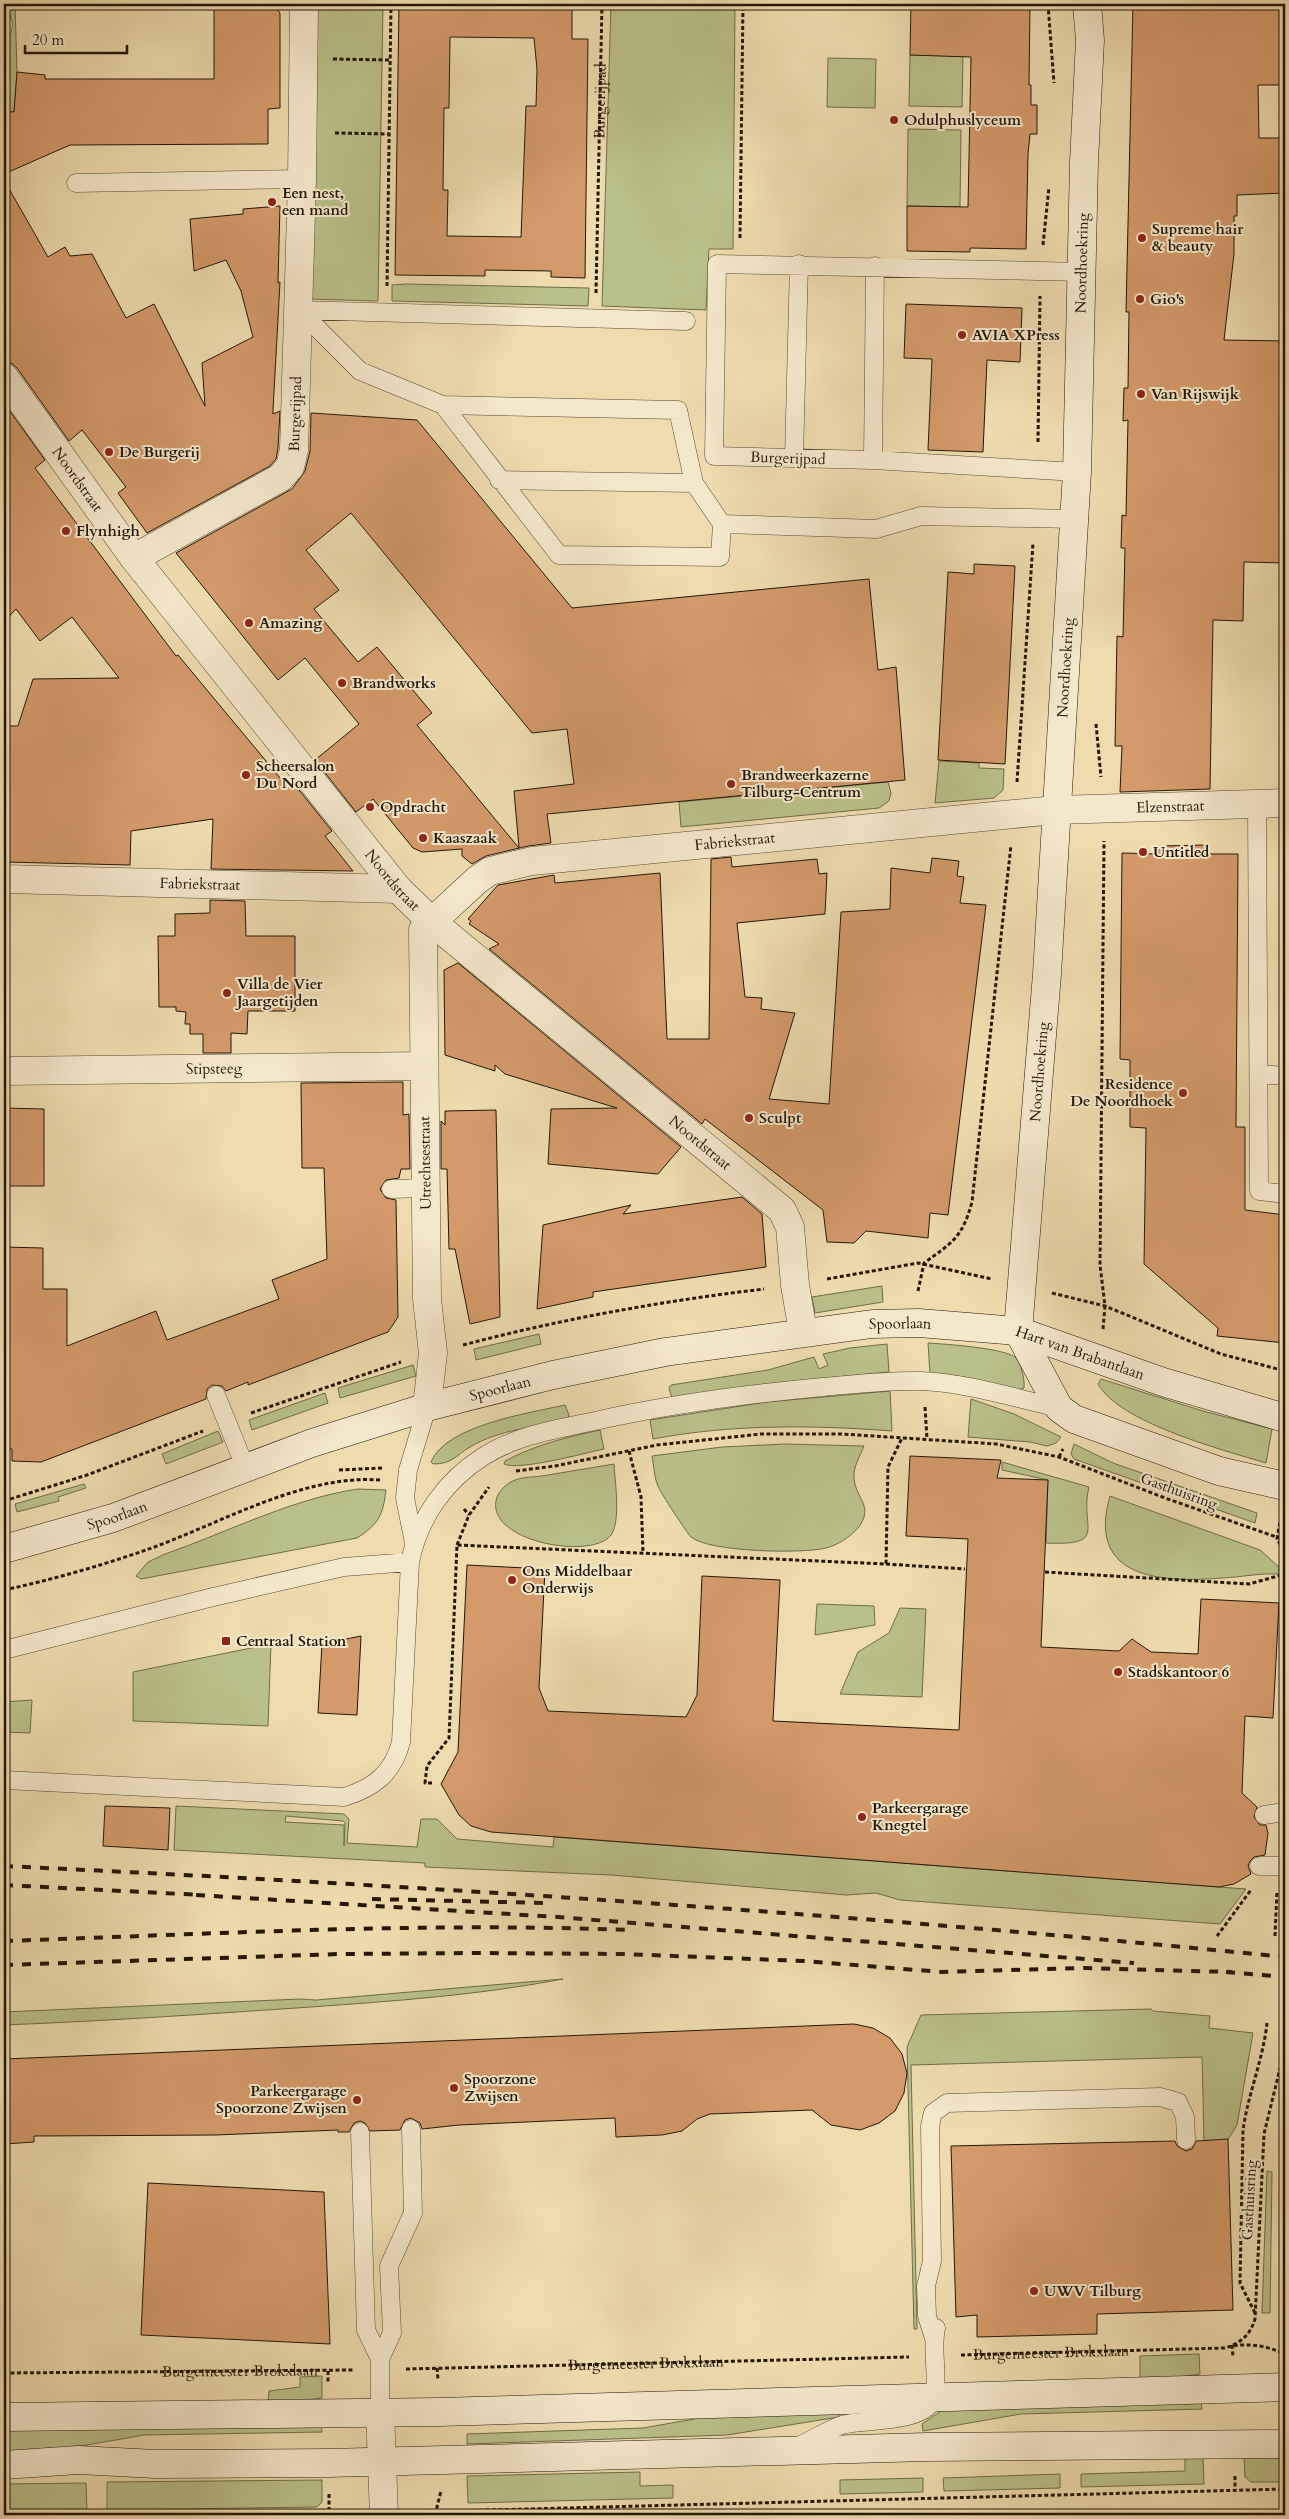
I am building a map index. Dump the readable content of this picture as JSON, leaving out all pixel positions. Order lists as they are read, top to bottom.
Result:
{
  "streets": {
    "street": [
      "Burgerijpad",
      "Noordhoekring",
      "Noordstraat",
      "Elzenstraat",
      "Fabriekstraat",
      "Stipsteeg",
      "Utrechtsestraat",
      "Spoorlaan",
      "Hart van Brabantlaan"
    ],
    "path": ["Gasthuisring", "Burgemeester Brokxlaan"]
  },
  "crossings": [
    ["Burgerijpad", "Noordhoekring"],
    ["Burgerijpad", "Noordstraat"],
    ["Noordhoekring", "Elzenstraat"],
    ["Noordhoekring", "Fabriekstraat"],
    ["Noordhoekring", "Spoorlaan"],
    ["Noordhoekring", "Hart van Brabantlaan"],
    ["Noordstraat", "Fabriekstraat"],
    ["Noordstraat", "Utrechtsestraat"],
    ["Noordstraat", "Spoorlaan"],
    ["Elzenstraat", "Fabriekstraat"],
    ["Fabriekstraat", "Utrechtsestraat"],
    ["Stipsteeg", "Utrechtsestraat"],
    ["Utrechtsestraat", "Spoorlaan"],
    ["Spoorlaan", "Hart van Brabantlaan"],
    ["Gasthuisring", "Burgemeester Brokxlaan"]
  ],
  "places": {
    "other": [
      "Odulphuslyceum",
      "Een nest, een mand",
      "Supreme hair & beauty",
      "Gio's",
      "AVIA XPress",
      "Van Rijswijk",
      "De Burgerij",
      "Flynhigh",
      "Amazing",
      "Brandworks",
      "Scheersalon Du Nord",
      "Brandweerkazerne Tilburg-Centrum",
      "Opdracht",
      "Kaaszaak",
      "Untitled",
      "Villa de Vier Jaargetijden",
      "Residence De Noordhoek",
      "Sculpt",
      "Ons Middelbaar Onderwijs",
      "Stadskantoor 6",
      "Parkeergarage Knegtel",
      "Spoorzone Zwijsen",
      "Parkeergarage Spoorzone Zwijsen",
      "UWV Tilburg"
    ],
    "transit": ["Centraal Station"]
  },
  "scale_bar": "20 m"
}
